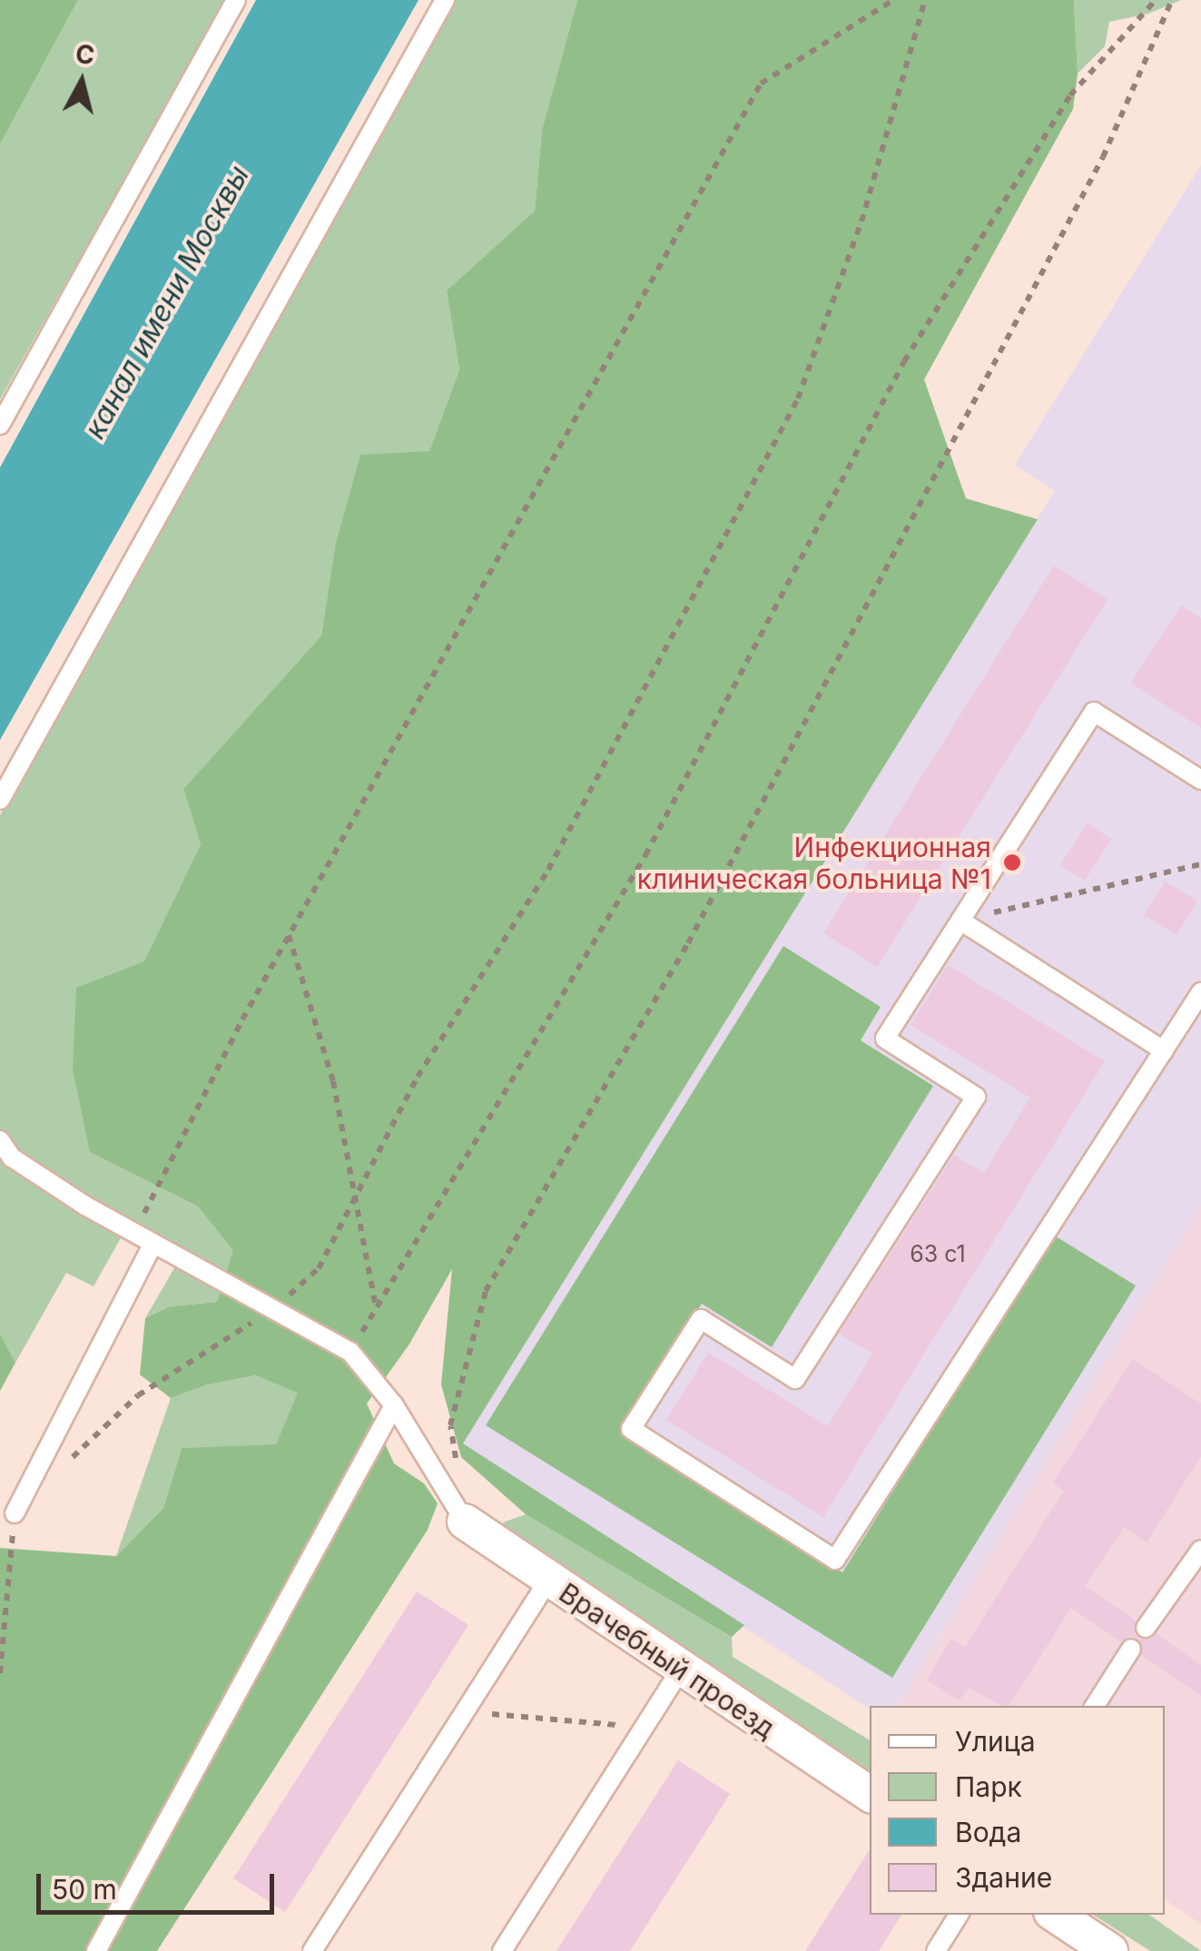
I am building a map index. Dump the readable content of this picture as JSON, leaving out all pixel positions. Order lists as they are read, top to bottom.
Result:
{
  "streets": {
    "street": ["Врачебный проезд"]
  },
  "water": ["канал имени Москвы"],
  "places": ["Инфекционная клиническая больница №1"],
  "house_numbers": ["63 с1"],
  "legend": [
    "Улица",
    "Парк",
    "Вода",
    "Здание"
  ],
  "scale_bar": "50 m",
  "north": "top"
}
